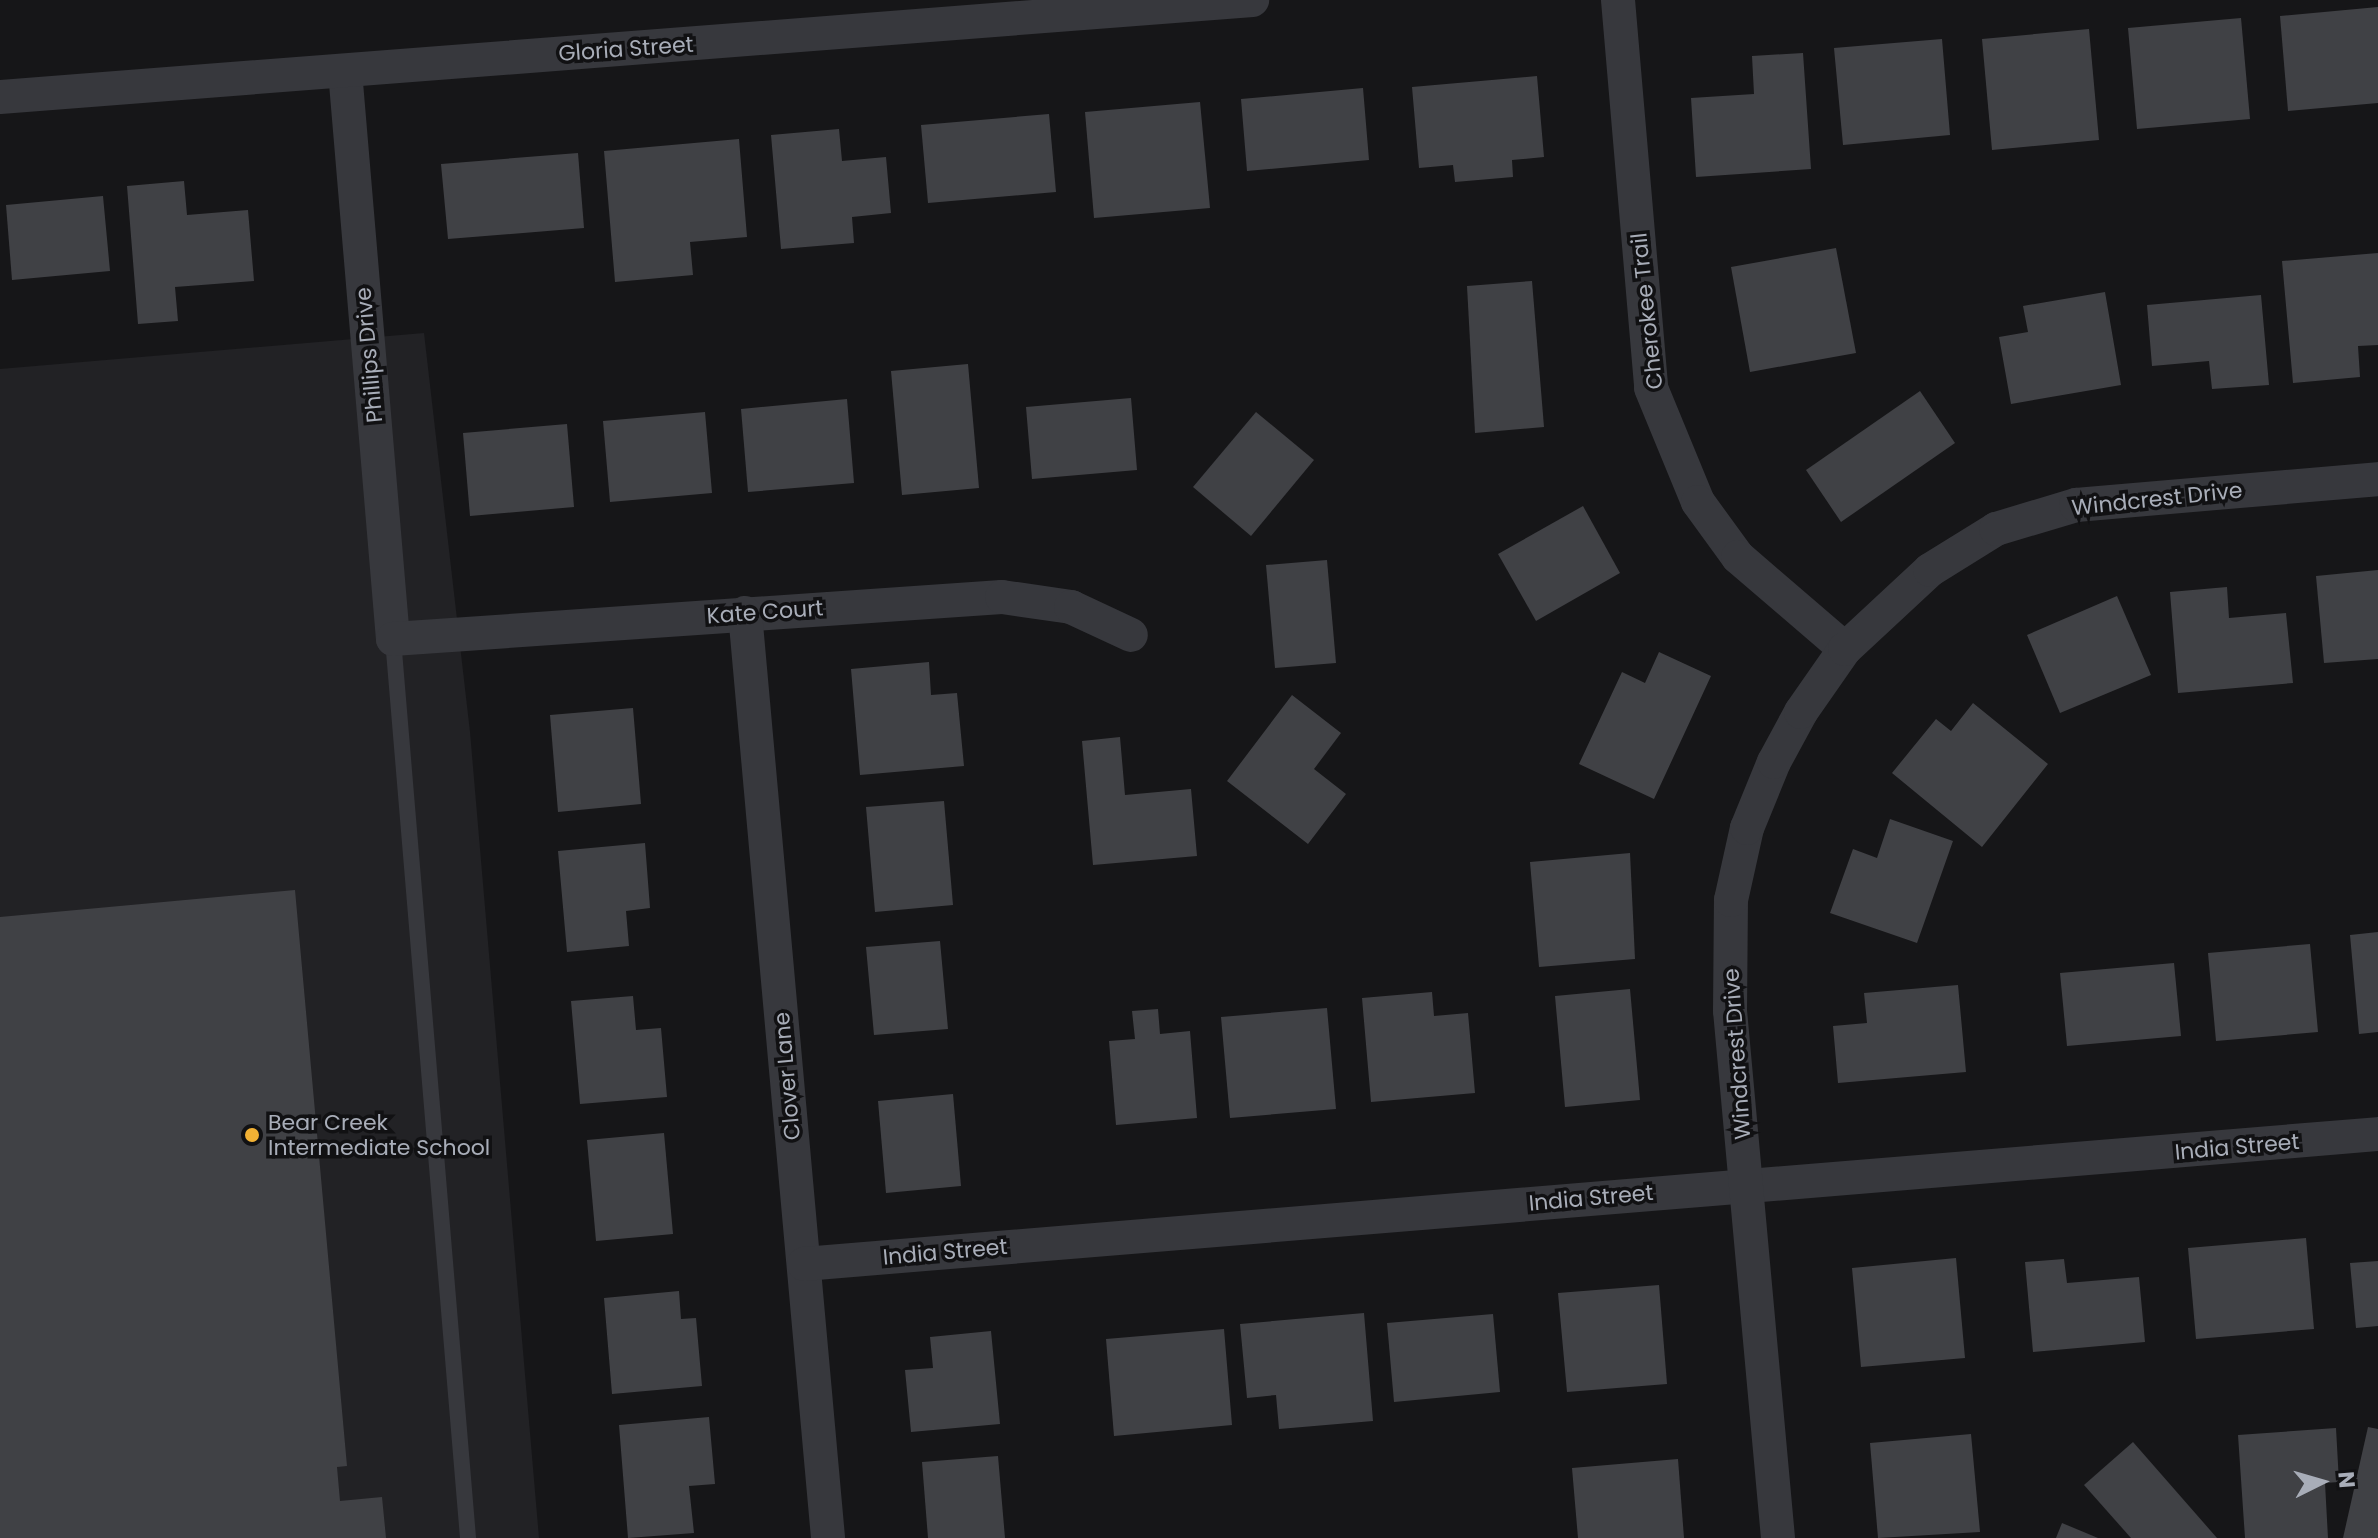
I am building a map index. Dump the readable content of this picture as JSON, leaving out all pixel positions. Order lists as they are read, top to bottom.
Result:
{
  "streets": {
    "street": [
      "Gloria Street",
      "Cherokee Trail",
      "Phillips Drive",
      "Windcrest Drive",
      "Kate Court",
      "Clover Lane",
      "India Street"
    ]
  },
  "crossings": [
    ["Gloria Street", "Phillips Drive"],
    ["Cherokee Trail", "Windcrest Drive"],
    ["Phillips Drive", "Kate Court"],
    ["Windcrest Drive", "India Street"],
    ["Kate Court", "Clover Lane"],
    ["Clover Lane", "India Street"]
  ],
  "places": ["Bear Creek Intermediate School"],
  "north": "right"
}
